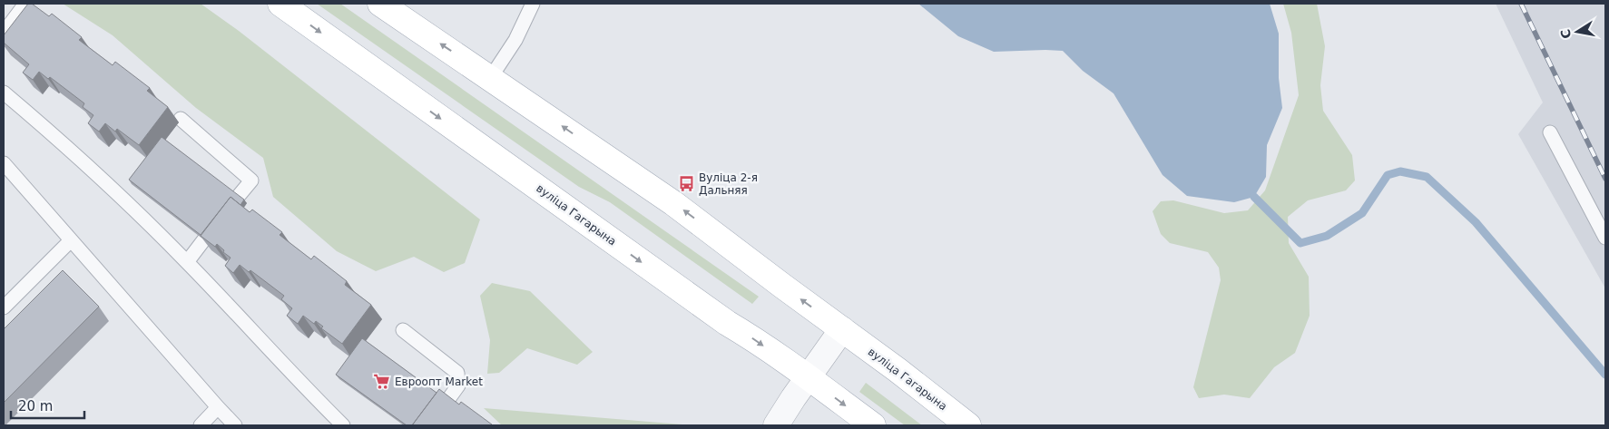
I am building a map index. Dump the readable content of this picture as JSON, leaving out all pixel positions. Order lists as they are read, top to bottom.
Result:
{
  "streets": {
    "main road": ["вуліца Гагарына"]
  },
  "places": {
    "bus stop": ["Вуліца 2-я Дальняя"],
    "supermarket": ["Евроопт Market"]
  },
  "scale_bar": "20 m",
  "north": "left"
}
